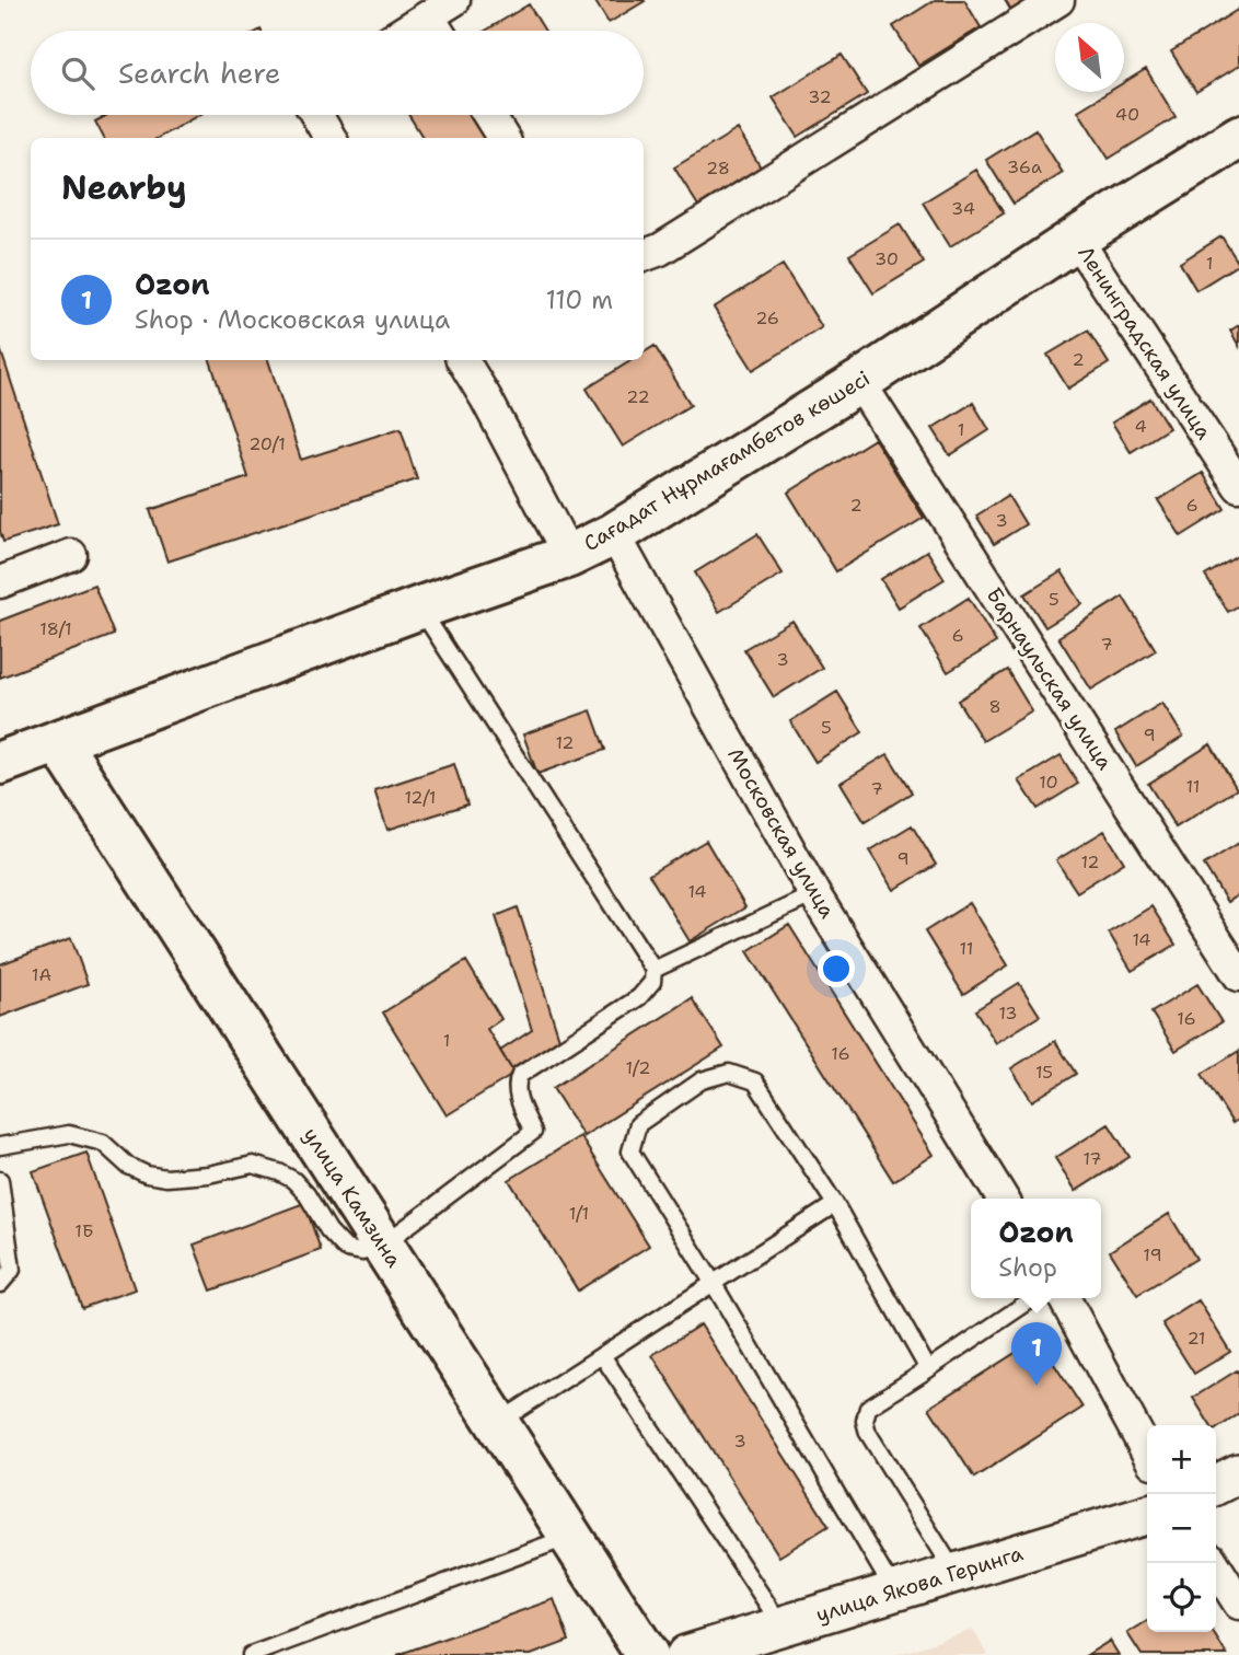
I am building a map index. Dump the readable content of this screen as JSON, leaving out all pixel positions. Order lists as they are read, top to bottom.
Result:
{
  "streets": {
    "main road": ["Сағадат Нұрмағамбетов көшесі", "улица Камзина"],
    "street": [
      "Ленинградская улица",
      "Барнаульская улица",
      "Московская улица",
      "улица Якова Геринга"
    ]
  },
  "crossings": [
    ["Ленинградская улица", "Сағадат Нұрмағамбетов көшесі"],
    ["Сағадат Нұрмағамбетов көшесі", "Барнаульская улица"],
    ["Сағадат Нұрмағамбетов көшесі", "Московская улица"],
    ["Сағадат Нұрмағамбетов көшесі", "улица Камзина"]
  ],
  "house_numbers": [
    "32",
    "40",
    "36а",
    "28",
    "34",
    "30",
    "1",
    "26",
    "2",
    "22",
    "4",
    "1",
    "20/1",
    "2",
    "6",
    "3",
    "5",
    "18/1",
    "6",
    "7",
    "3",
    "8",
    "5",
    "9",
    "12",
    "10",
    "11",
    "7",
    "12/1",
    "9",
    "12",
    "14",
    "14",
    "11",
    "1А",
    "13",
    "16",
    "1",
    "16",
    "1/2",
    "15",
    "17",
    "1/1",
    "1Б",
    "19",
    "21",
    "3"
  ],
  "north": "top left",
  "page": {
    "search": "Search here",
    "heading": "Nearby",
    "list": [
      {
        "mark": "1",
        "name": "Ozon",
        "note": "Shop · Московская улица",
        "value": "110 m"
      }
    ],
    "popup": ["Ozon", "Shop"],
    "pins": "1",
    "map_buttons": ["+", "−"]
  }
}
